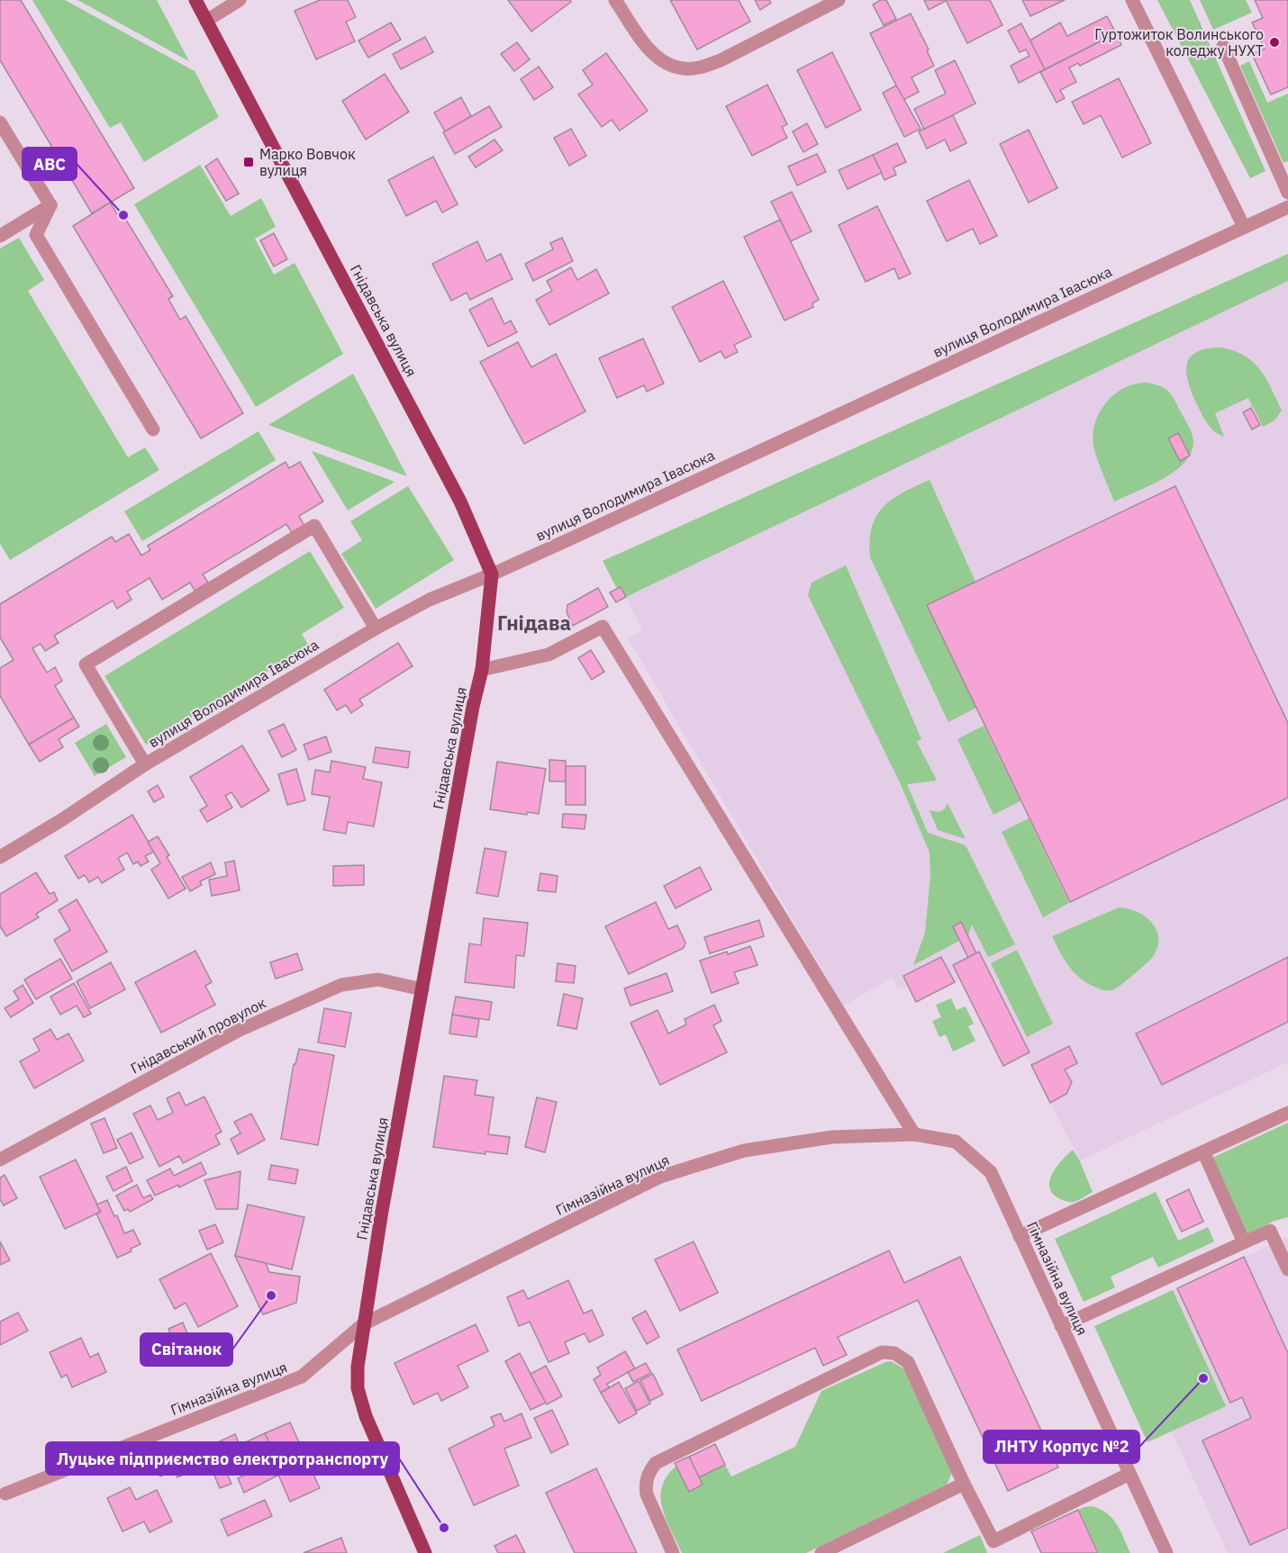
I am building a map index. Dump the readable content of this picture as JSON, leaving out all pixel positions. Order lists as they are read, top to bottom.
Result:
{
  "streets": {
    "main road": ["Гнідавська вулиця"],
    "street": ["вулиця Володимира Івасюка", "Гнідавський провулок", "Гімназійна вулиця"]
  },
  "crossings": [
    ["вулиця Володимира Івасюка", "Гнідавська вулиця"],
    ["Гнідавська вулиця", "Гнідавський провулок"],
    ["Гнідавська вулиця", "Гімназійна вулиця"]
  ],
  "districts": ["Гнідава"],
  "places": {
    "other": [
      "Гуртожиток Волинського коледжу НУХТ",
      "ABC",
      "Світанок",
      "ЛНТУ Корпус №2",
      "Луцьке підприємство електротранспорту"
    ],
    "transit": ["Марко Вовчок вулиця"]
  }
}
